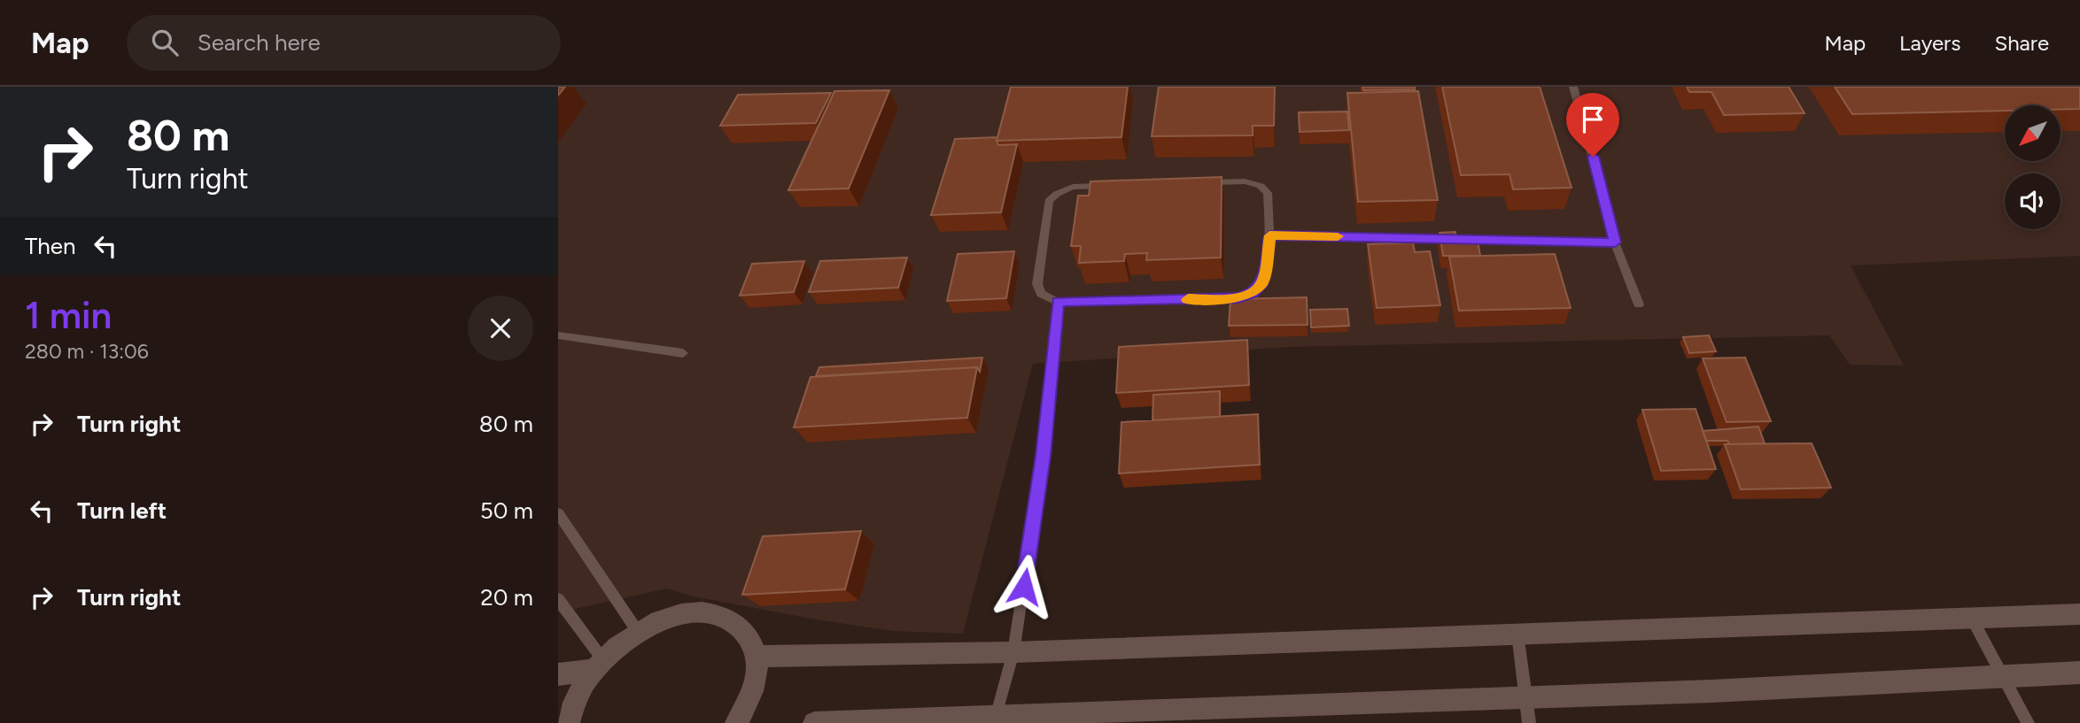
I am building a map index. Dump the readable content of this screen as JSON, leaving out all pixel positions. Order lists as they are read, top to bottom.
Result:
{
  "north": "bottom left",
  "page": {
    "header": "Map",
    "search": "Search here",
    "nav": ["Map", "Layers", "Share"],
    "turn": ["80 m", "Turn right"],
    "then": "Then",
    "heading": ["1 min", "280 m · 13:06"],
    "list": [
      {
        "name": "Turn right",
        "value": "80 m"
      },
      {
        "name": "Turn left",
        "value": "50 m"
      },
      {
        "name": "Turn right",
        "value": "20 m"
      }
    ]
  }
}
